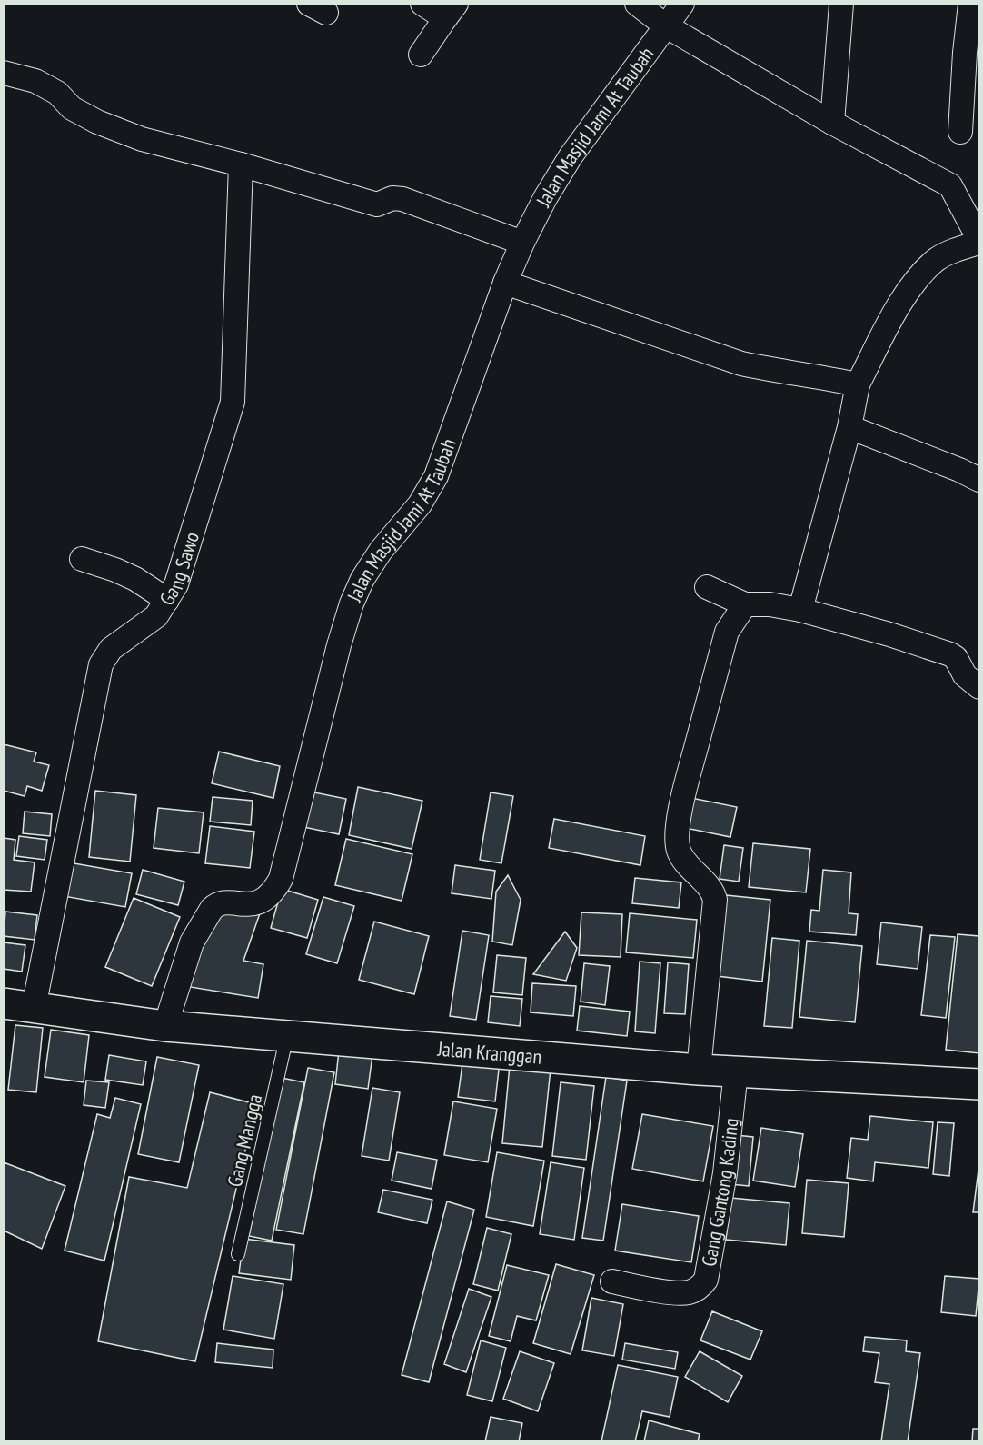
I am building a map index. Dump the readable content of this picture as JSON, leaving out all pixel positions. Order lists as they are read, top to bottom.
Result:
{
  "streets": {
    "main road": ["Jalan Kranggan"],
    "street": ["Jalan Masjid Jami At Taubah", "Gang Sawo", "Gang Gantong Kading"],
    "lane": ["Gang Mangga"]
  },
  "crossings": [
    ["Jalan Masjid Jami At Taubah", "Jalan Kranggan"],
    ["Gang Sawo", "Jalan Kranggan"],
    ["Jalan Kranggan", "Gang Mangga"],
    ["Jalan Kranggan", "Gang Gantong Kading"]
  ]
}
